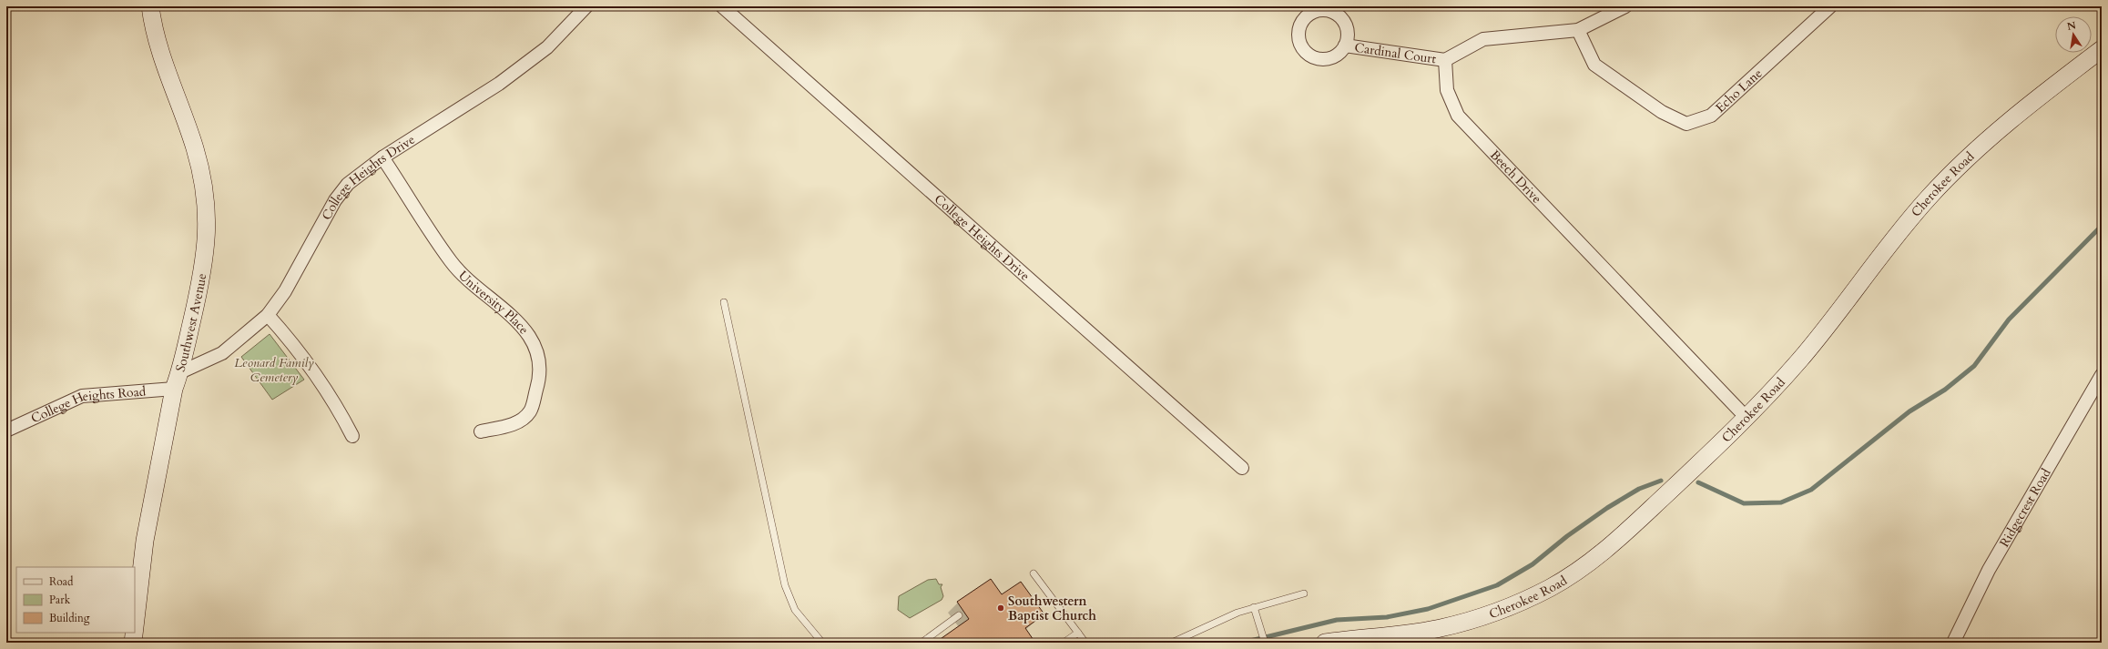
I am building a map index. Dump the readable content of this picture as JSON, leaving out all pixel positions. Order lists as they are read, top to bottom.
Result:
{
  "streets": {
    "main road": ["Cherokee Road", "Southwest Avenue"],
    "street": [
      "Cardinal Court",
      "Echo Lane",
      "Beech Drive",
      "College Heights Drive",
      "University Place",
      "College Heights Road",
      "Ridgecrest Road"
    ]
  },
  "crossings": [
    ["Cardinal Court", "Beech Drive"],
    ["Beech Drive", "Cherokee Road"],
    ["College Heights Drive", "University Place"],
    ["College Heights Drive", "Southwest Avenue"],
    ["Southwest Avenue", "College Heights Road"]
  ],
  "parks": ["Leonard Family Cemetery"],
  "places": ["Southwestern Baptist Church"],
  "legend": ["Road", "Park", "Building"],
  "north": "top"
}
